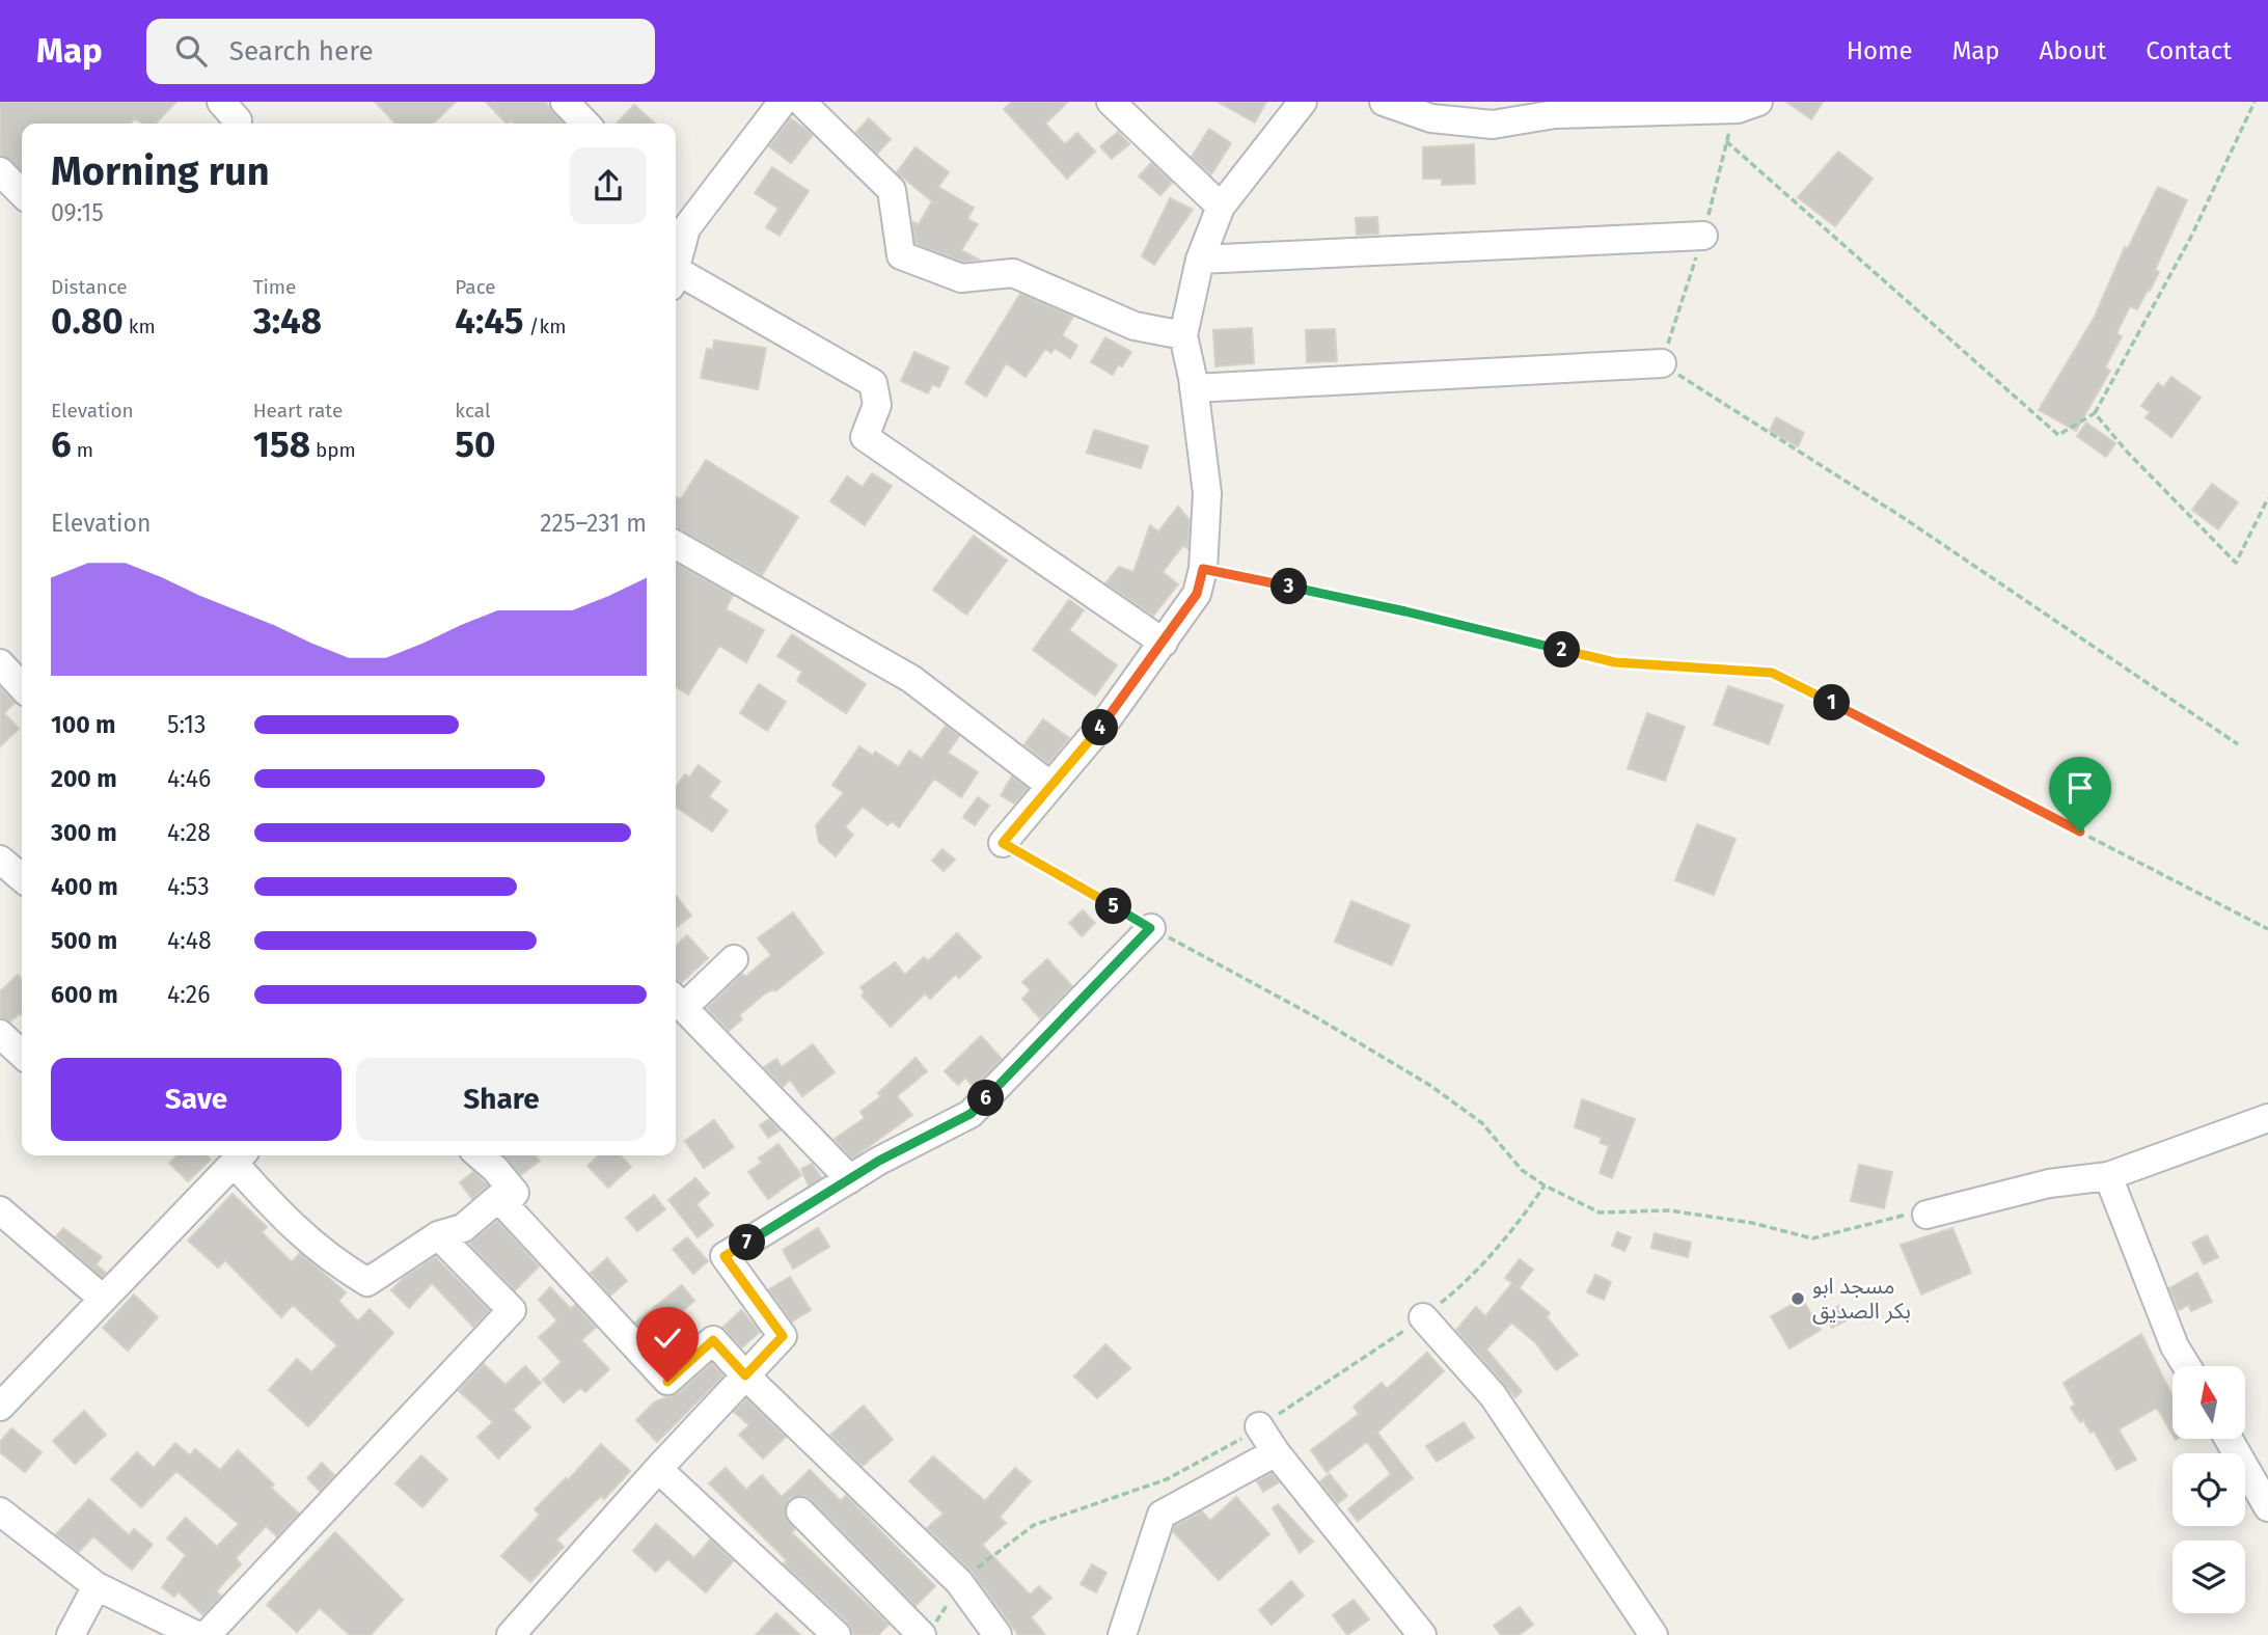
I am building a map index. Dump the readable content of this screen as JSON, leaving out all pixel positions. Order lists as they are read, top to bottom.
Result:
{
  "places": ["مسجد ابو بكر الصديق"],
  "north": "top",
  "page": {
    "header": "Map",
    "search": "Search here",
    "nav": [
      "Home",
      "Map",
      "About",
      "Contact"
    ],
    "heading": ["Morning run", "09:15"],
    "stats": [
      ["Distance", "0.80 km"],
      ["Time", "3:48"],
      ["Pace", "4:45 /km"],
      ["Elevation", "6 m"],
      ["Heart rate", "158 bpm"],
      ["kcal", "50"]
    ],
    "chart": ["Elevation", "225–231 m"],
    "pins": [
      "3",
      "2",
      "1",
      "4",
      "5",
      "6",
      "7"
    ],
    "list": [
      {
        "name": "100 m",
        "note": "5:13"
      },
      {
        "name": "200 m",
        "note": "4:46"
      },
      {
        "name": "300 m",
        "note": "4:28"
      },
      {
        "name": "400 m",
        "note": "4:53"
      },
      {
        "name": "500 m",
        "note": "4:48"
      },
      {
        "name": "600 m",
        "note": "4:26"
      }
    ],
    "buttons": ["Save", "Share"]
  }
}
